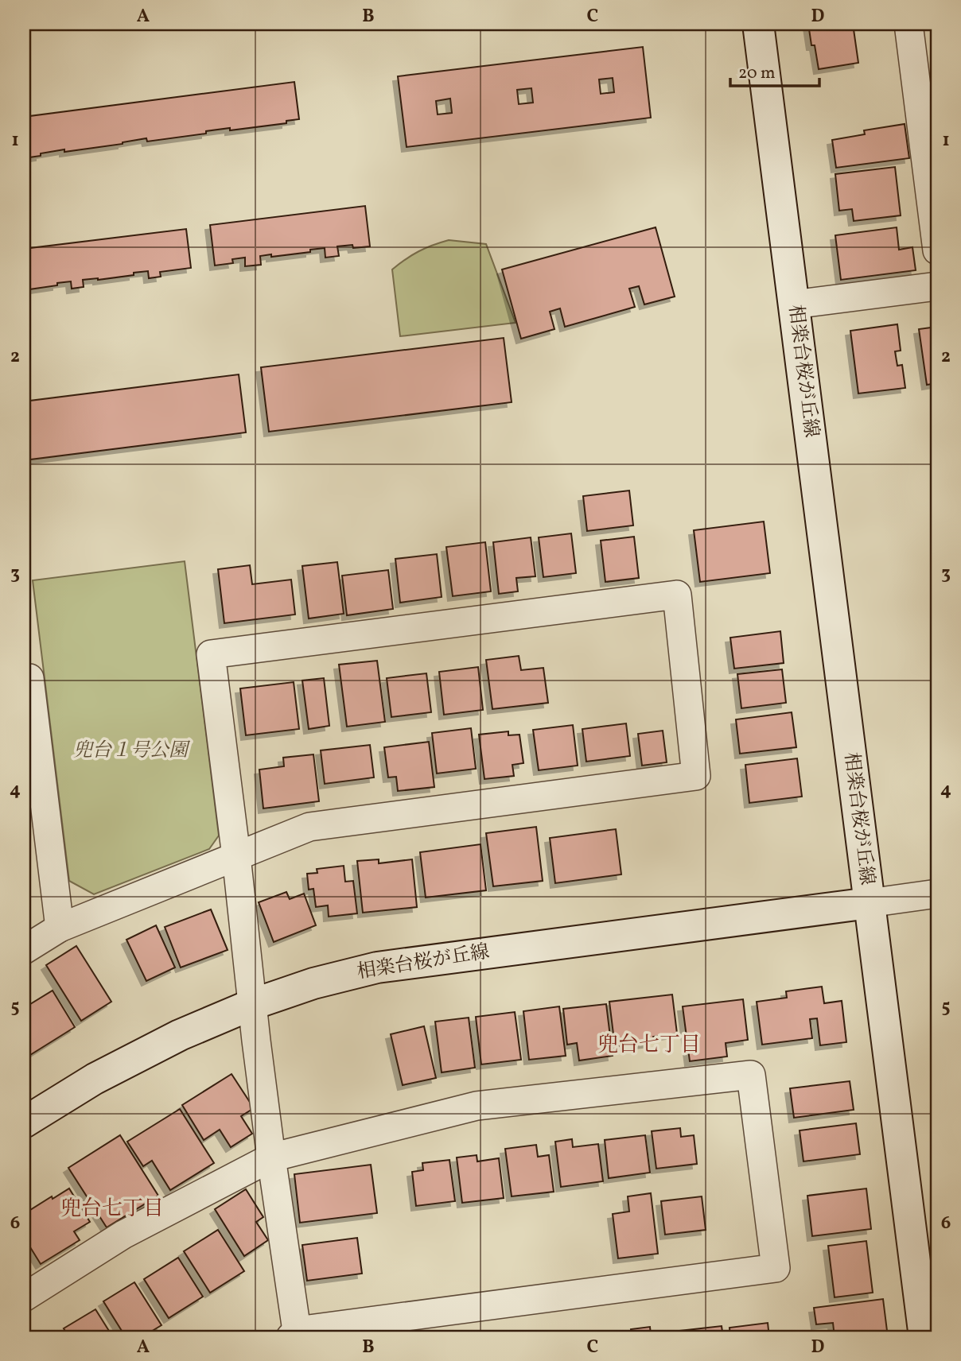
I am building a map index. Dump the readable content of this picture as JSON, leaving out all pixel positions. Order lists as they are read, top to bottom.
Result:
{
  "streets": {
    "main road": ["相楽台桜が丘線"]
  },
  "districts": ["兜台七丁目", "兜台七丁目"],
  "parks": ["兜台１号公園"],
  "scale_bar": "20 m",
  "grid": {
    "columns": [
      "A",
      "B",
      "C",
      "D"
    ],
    "rows": [
      "1",
      "2",
      "3",
      "4",
      "5",
      "6"
    ]
  }
}
